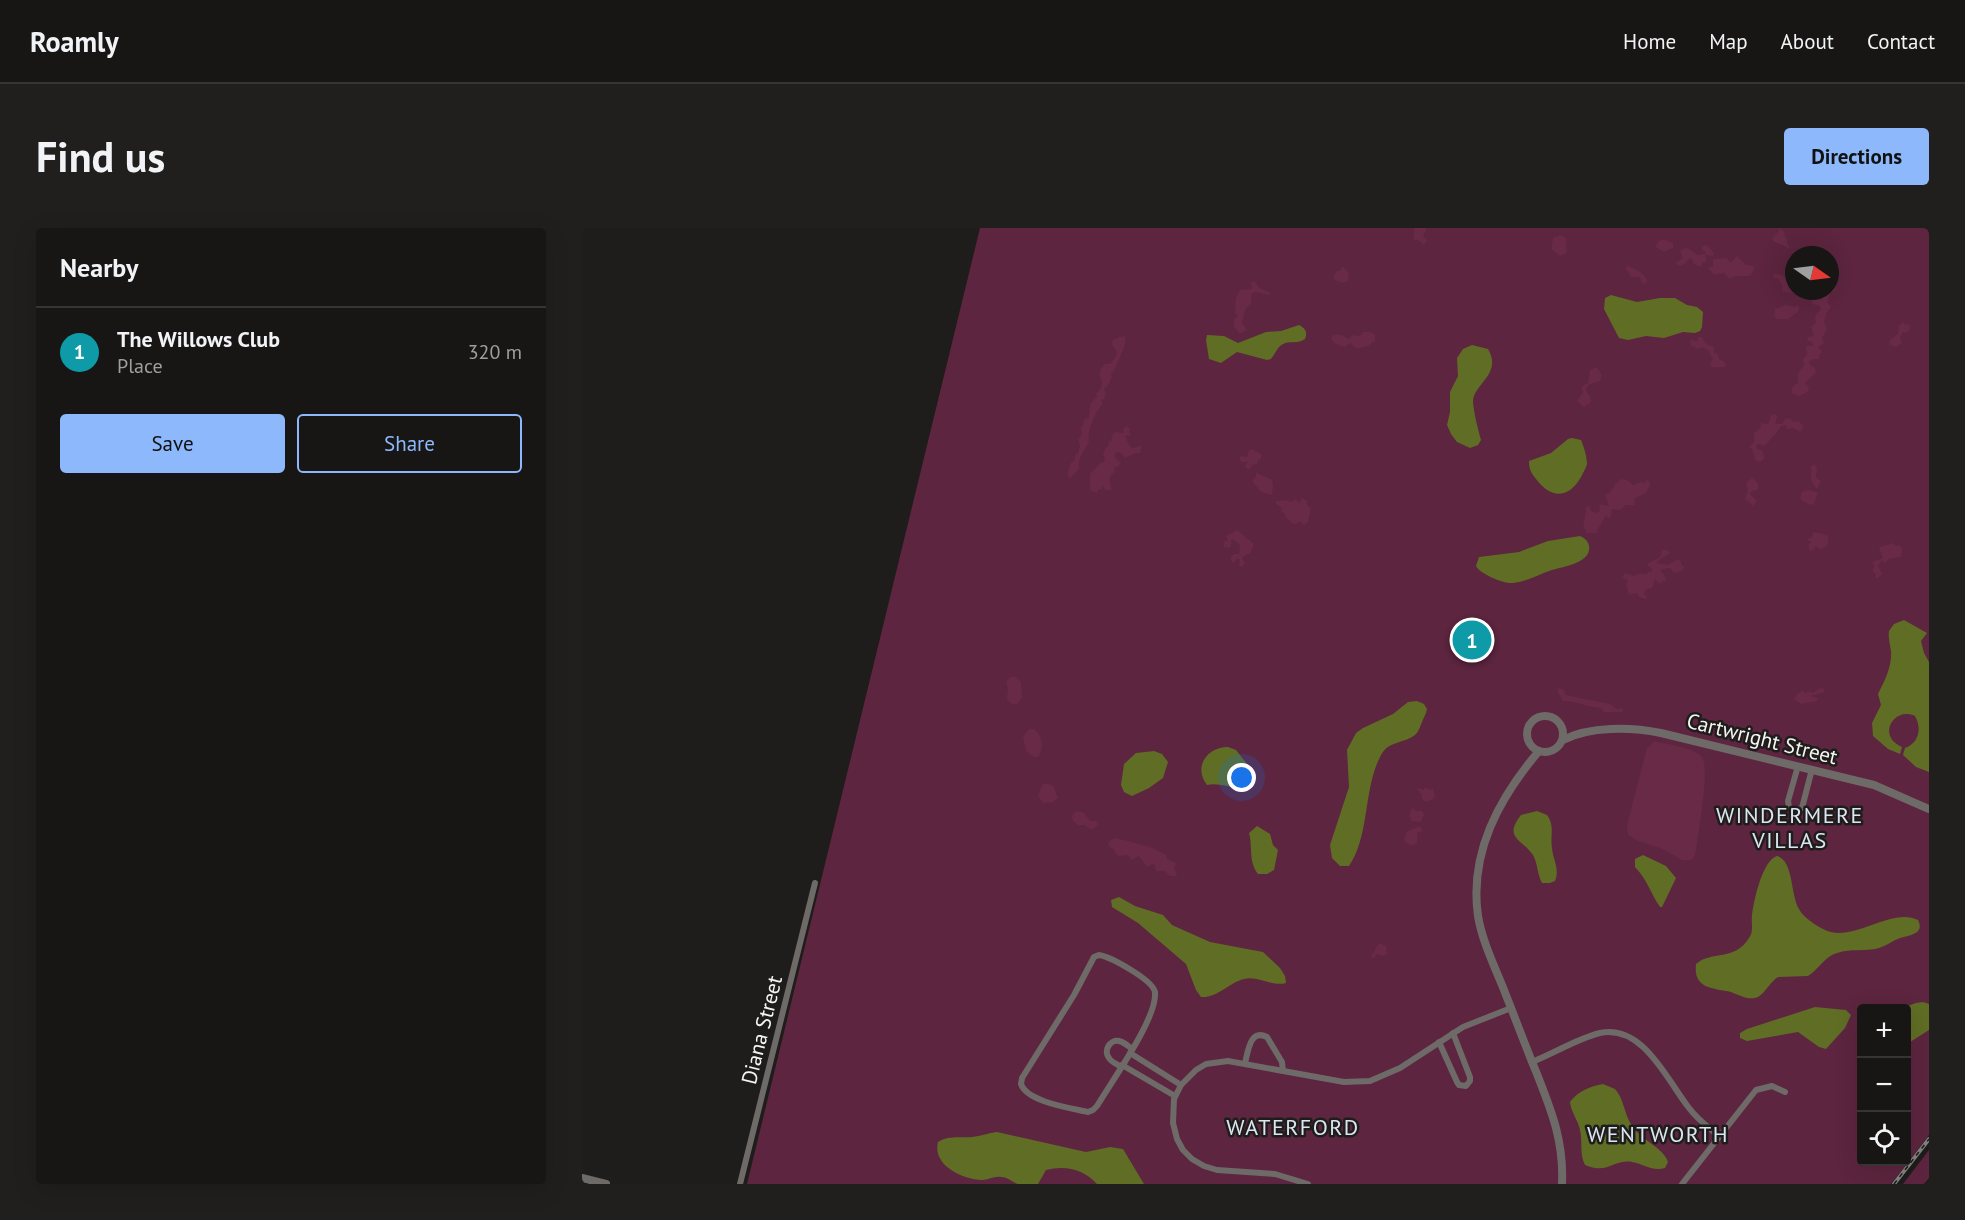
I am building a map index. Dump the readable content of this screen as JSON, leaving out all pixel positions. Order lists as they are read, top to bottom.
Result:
{
  "streets": {
    "street": ["Cartwright Street", "Diana Street"]
  },
  "districts": ["WINDERMERE VILLAS", "WATERFORD", "WENTWORTH"],
  "north": "right",
  "page": {
    "header": "Roamly",
    "nav": [
      "Home",
      "Map",
      "About",
      "Contact"
    ],
    "buttons": [
      "Directions",
      ["Save", "Share"]
    ],
    "title": "Find us",
    "heading": "Nearby",
    "list": [
      {
        "mark": "1",
        "name": "The Willows Club",
        "note": "Place",
        "value": "320 m"
      }
    ],
    "pins": "1",
    "map_buttons": ["+", "−"]
  }
}
